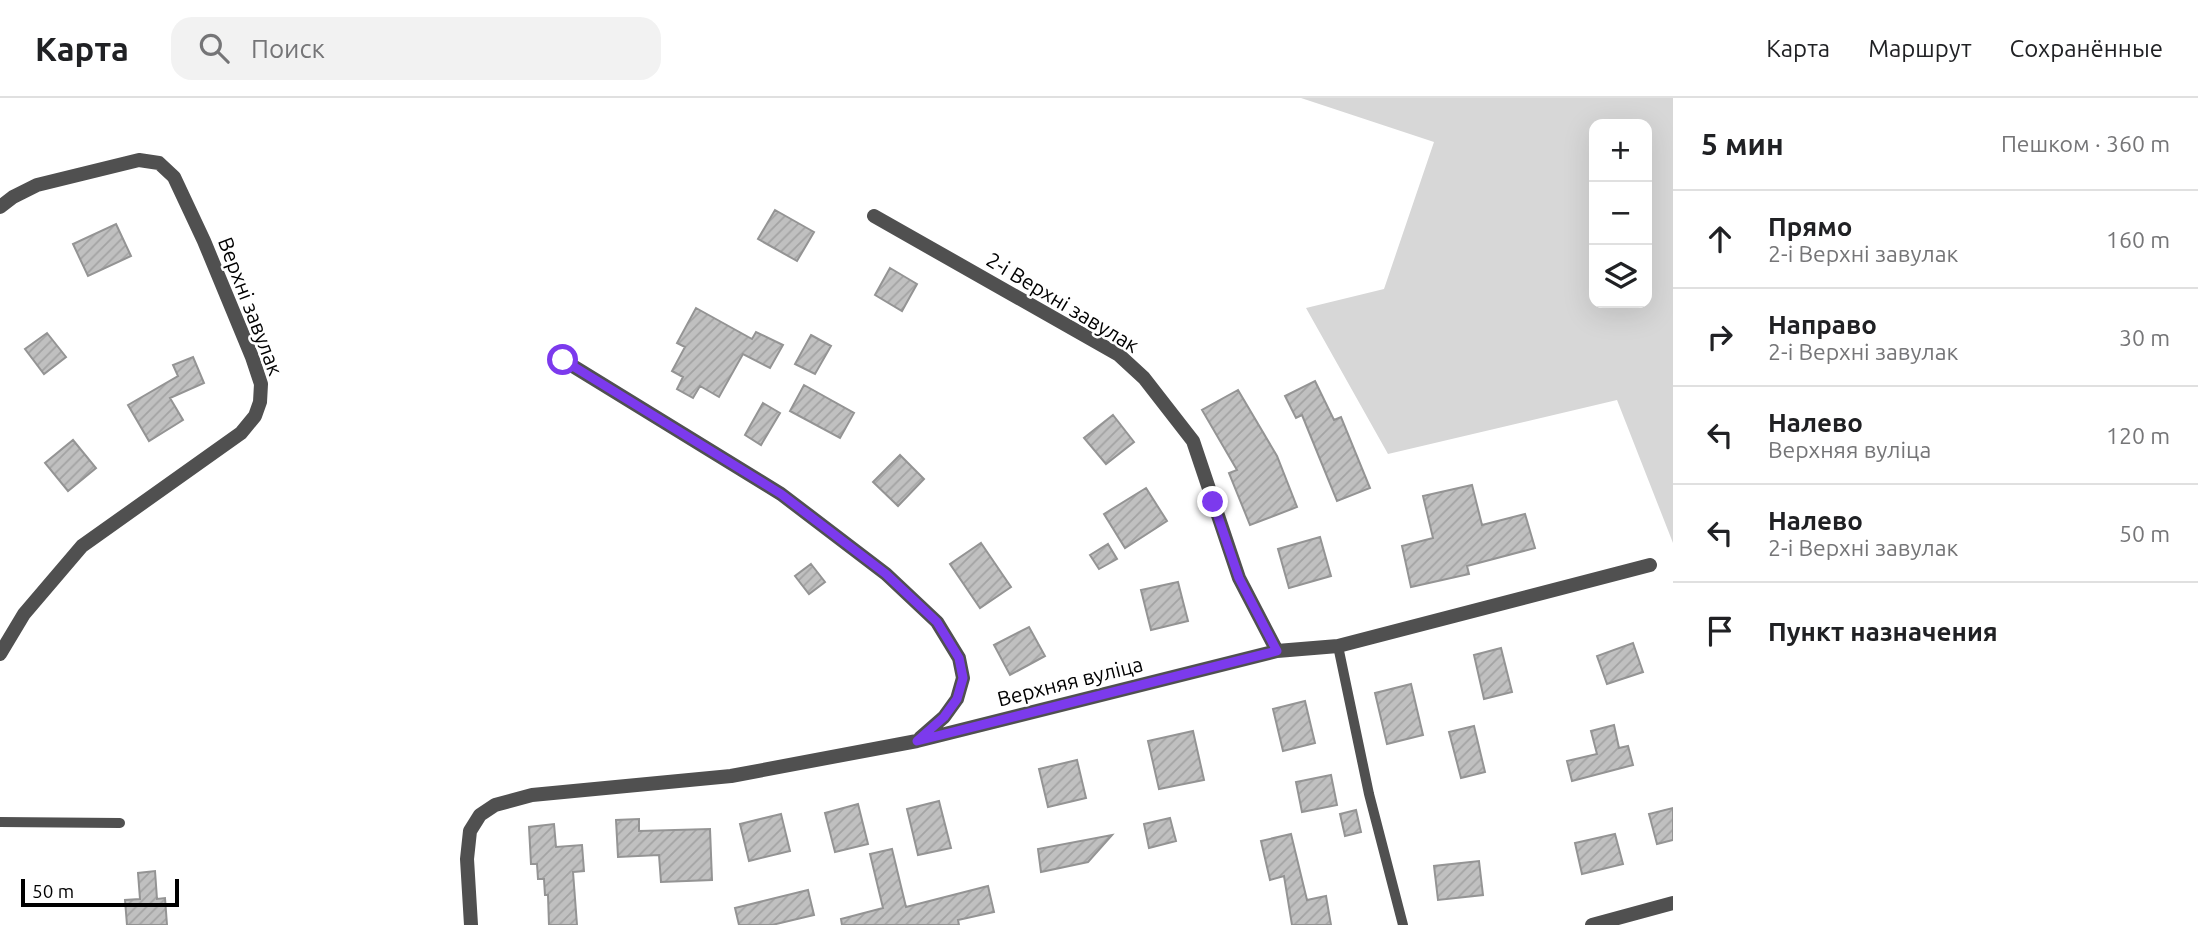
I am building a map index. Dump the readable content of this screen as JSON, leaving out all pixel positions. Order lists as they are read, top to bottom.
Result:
{
  "streets": {
    "street": ["2-і Верхні завулак", "Верхні завулак", "Верхняя вуліца"]
  },
  "crossings": [
    ["2-і Верхні завулак", "Верхняя вуліца"]
  ],
  "scale_bar": "50 m",
  "page": {
    "header": "Карта",
    "search": "Поиск",
    "nav": ["Карта", "Маршрут", "Сохранённые"],
    "heading": ["5 мин", "Пешком · 360 m"],
    "map_buttons": ["+", "−"],
    "list": [
      ["Прямо", "2-і Верхні завулак", "160 m"],
      ["Направо", "2-і Верхні завулак", "30 m"],
      ["Налево", "Верхняя вуліца", "120 m"],
      ["Налево", "2-і Верхні завулак", "50 m"],
      "Пункт назначения"
    ],
    "scale": "50 m"
  }
}
